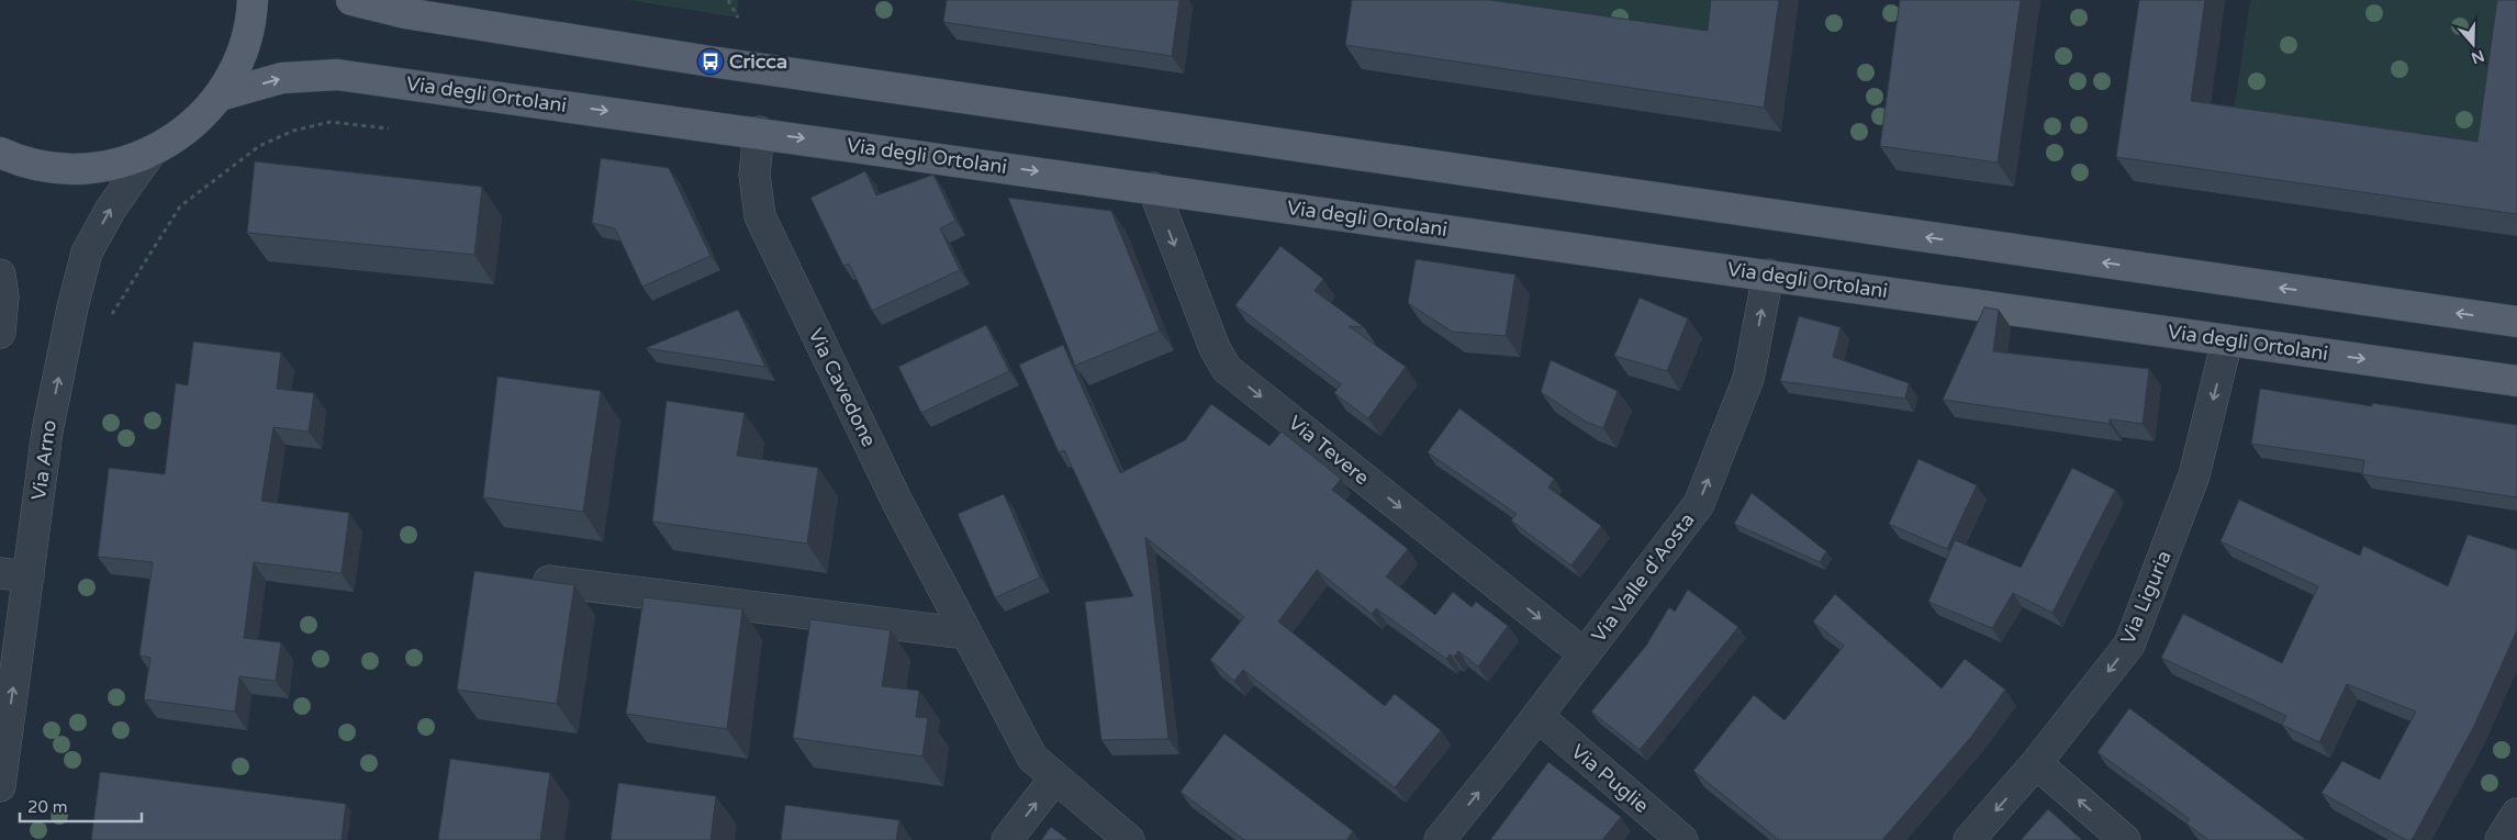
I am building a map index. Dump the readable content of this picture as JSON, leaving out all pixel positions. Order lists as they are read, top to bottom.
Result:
{
  "streets": {
    "main road": ["Via degli Ortolani"],
    "street": [
      "Via Cavedone",
      "Via Tevere",
      "Via Arno",
      "Via Valle d'Aosta",
      "Via Liguria",
      "Via Puglie"
    ]
  },
  "crossings": [
    ["Via degli Ortolani", "Via Cavedone"],
    ["Via degli Ortolani", "Via Tevere"],
    ["Via degli Ortolani", "Via Valle d'Aosta"],
    ["Via degli Ortolani", "Via Liguria"],
    ["Via Tevere", "Via Valle d'Aosta"],
    ["Via Valle d'Aosta", "Via Puglie"]
  ],
  "one_way": [
    "Via Tevere",
    "Via Arno",
    "Via Valle d'Aosta",
    "Via Liguria"
  ],
  "places": {
    "bus stop": ["Cricca"]
  },
  "scale_bar": "20 m",
  "north": "bottom"
}
